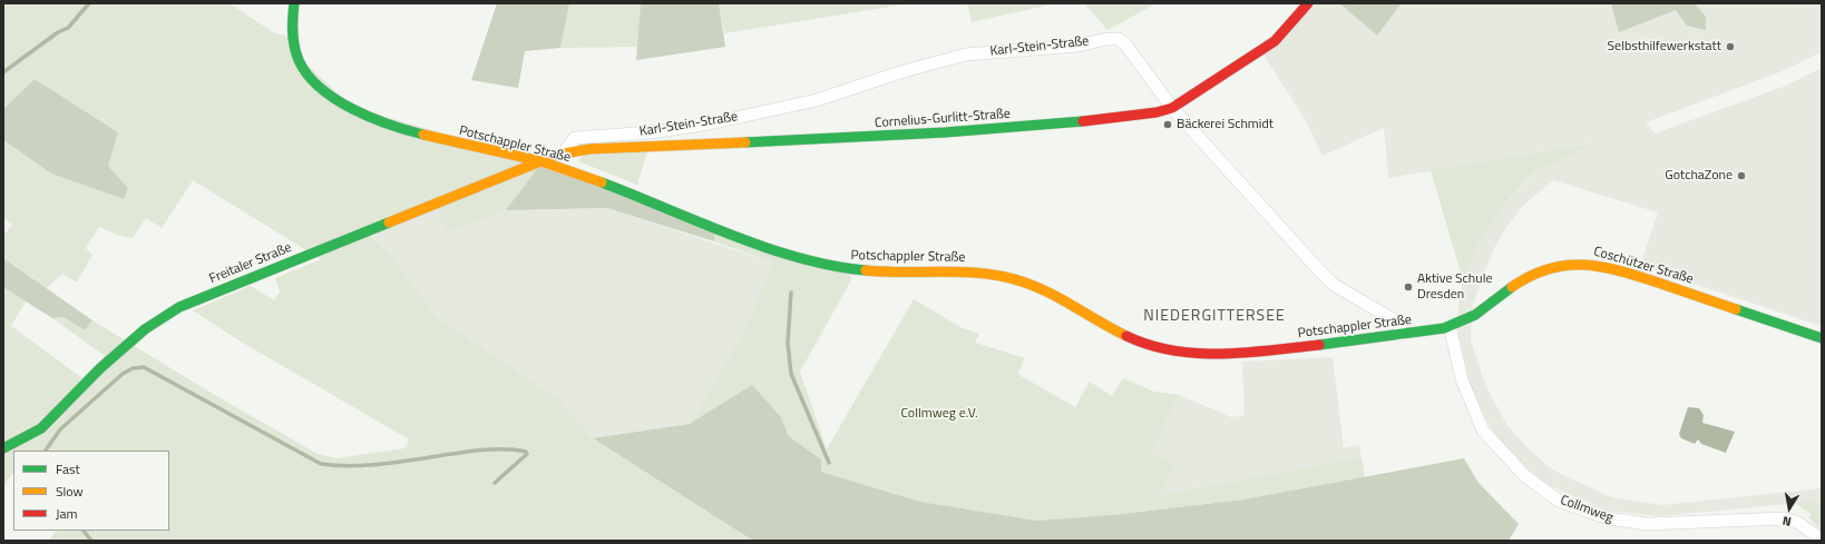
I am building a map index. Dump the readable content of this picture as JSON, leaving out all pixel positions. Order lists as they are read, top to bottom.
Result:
{
  "streets": {
    "street": [
      "Karl-Stein-Straße",
      "Cornelius-Gurlitt-Straße",
      "Potschappler Straße",
      "Freitaler Straße",
      "Coschützer Straße",
      "Collmweg"
    ]
  },
  "crossings": [
    ["Karl-Stein-Straße", "Cornelius-Gurlitt-Straße"],
    ["Karl-Stein-Straße", "Potschappler Straße"],
    ["Cornelius-Gurlitt-Straße", "Potschappler Straße"],
    ["Cornelius-Gurlitt-Straße", "Freitaler Straße"],
    ["Potschappler Straße", "Freitaler Straße"],
    ["Potschappler Straße", "Coschützer Straße"],
    ["Potschappler Straße", "Collmweg"]
  ],
  "districts": ["NIEDERGITTERSEE"],
  "parks": ["Collmweg e.V."],
  "places": [
    "Selbsthilfewerkstatt",
    "Bäckerei Schmidt",
    "GotchaZone",
    "Aktive Schule Dresden"
  ],
  "legend": ["Fast", "Slow", "Jam"],
  "north": "bottom"
}
